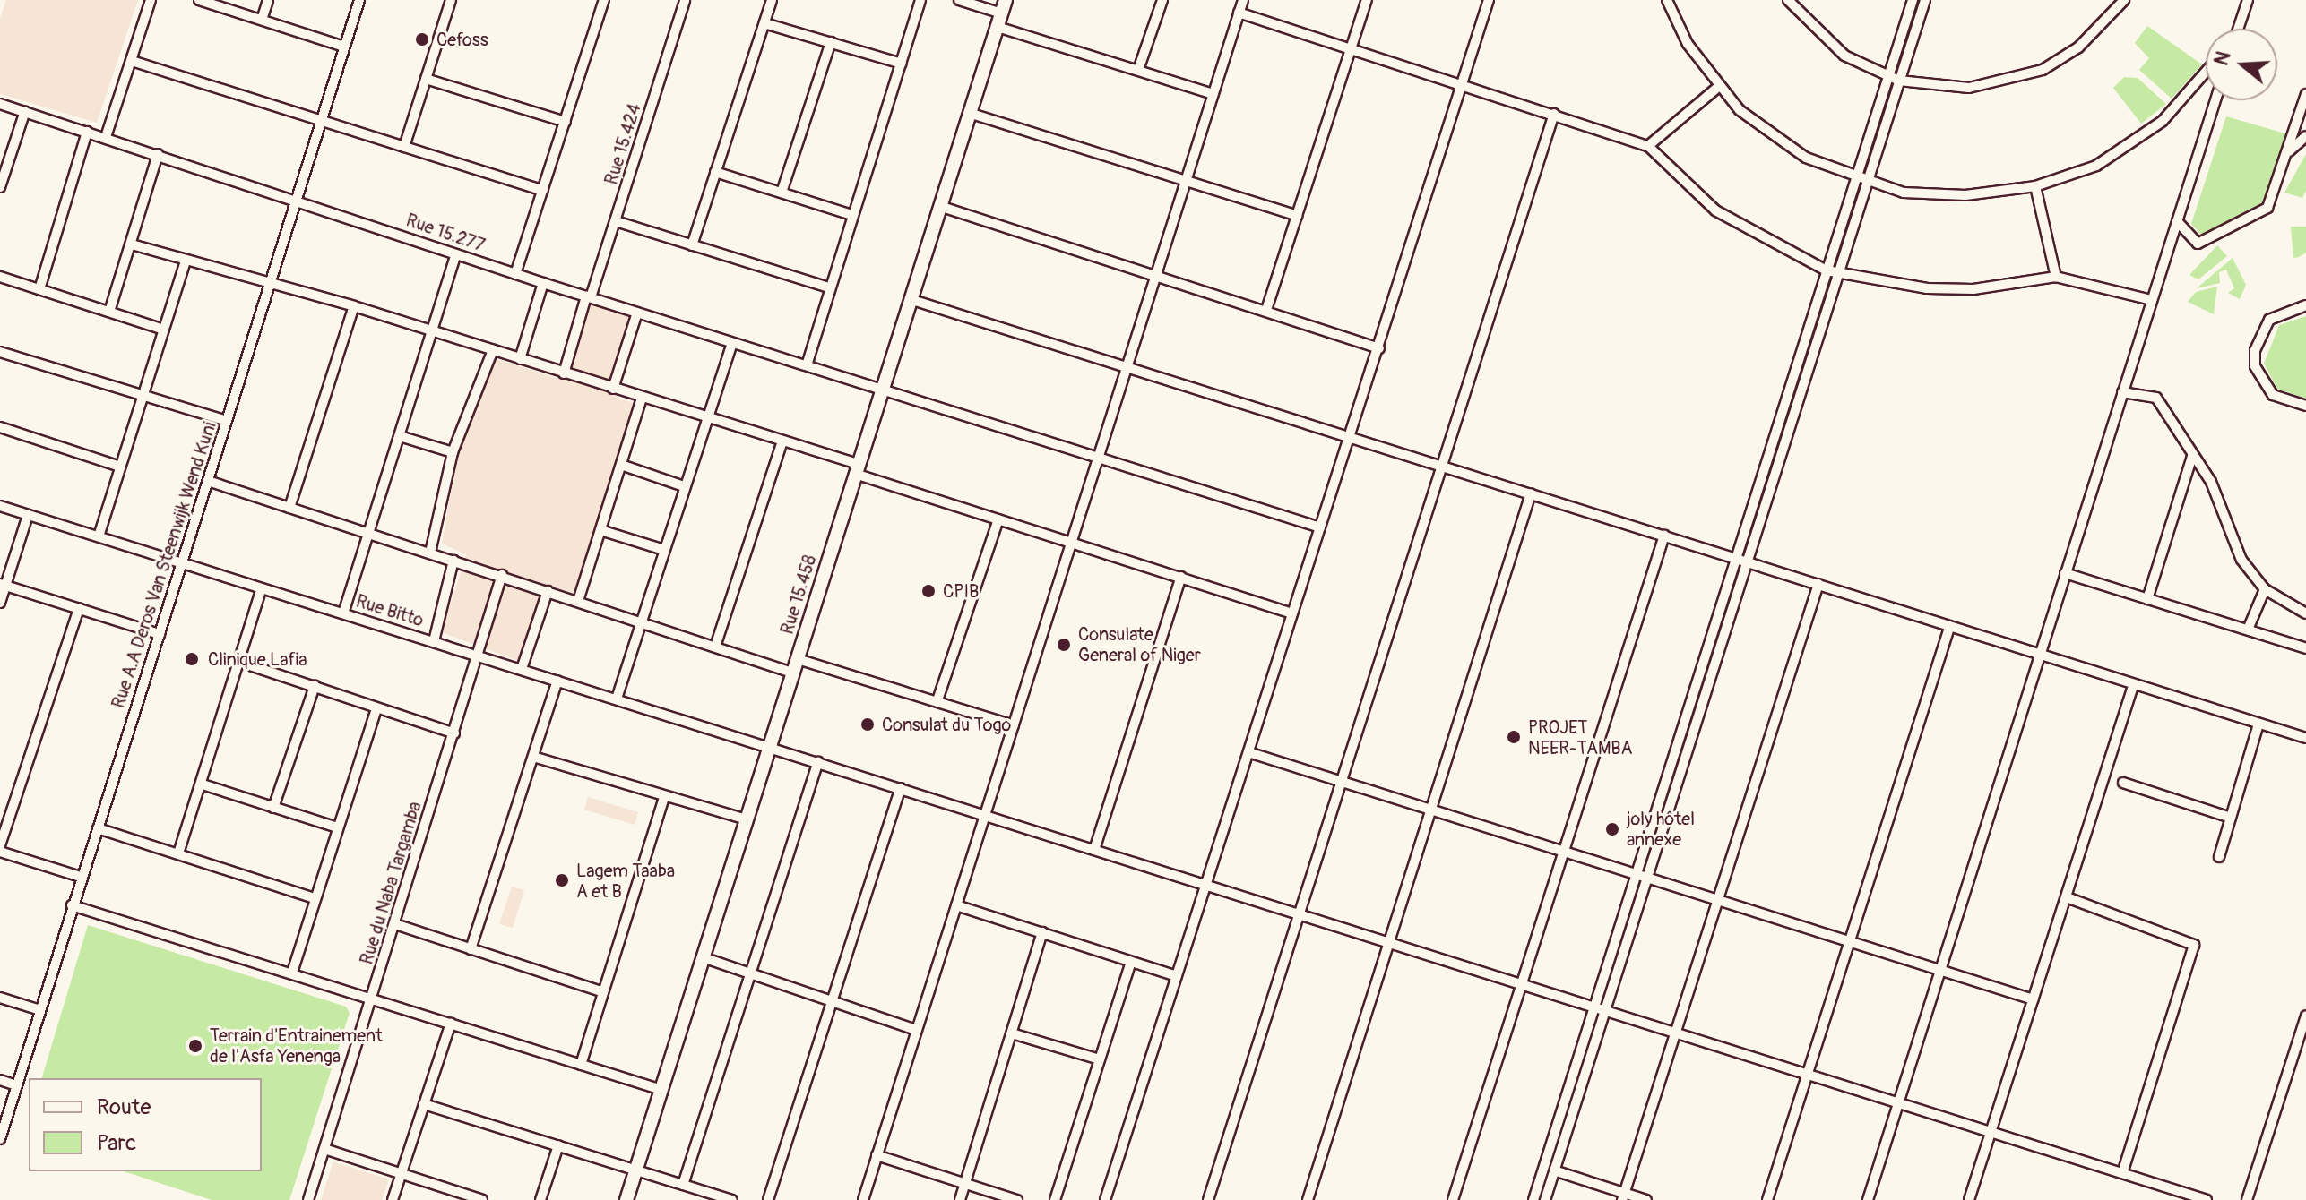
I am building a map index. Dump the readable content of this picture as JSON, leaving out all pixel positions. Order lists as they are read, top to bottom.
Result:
{
  "streets": {
    "main road": ["Rue 15.458"],
    "street": [
      "Rue 15.424",
      "Rue 15.277",
      "Rue A.A Deros Van Steenwijk Wend Kuni",
      "Rue Bitto",
      "Rue du Naba Targamba"
    ]
  },
  "crossings": [
    ["Rue 15.424", "Rue 15.277"],
    ["Rue 15.277", "Rue A.A Deros Van Steenwijk Wend Kuni"],
    ["Rue 15.277", "Rue 15.458"],
    ["Rue A.A Deros Van Steenwijk Wend Kuni", "Rue Bitto"],
    ["Rue 15.458", "Rue Bitto"],
    ["Rue Bitto", "Rue du Naba Targamba"]
  ],
  "places": [
    "Cefoss",
    "CPIB",
    "Consulate General of Niger",
    "Clinique Lafia",
    "Consulat du Togo",
    "PROJET NEER-TAMBA",
    "joly hôtel annexe",
    "Lagem Taaba A et B",
    "Terrain d'Entrainement de l'Asfa Yenenga"
  ],
  "legend": ["Route", "Parc"],
  "north": "left"
}
